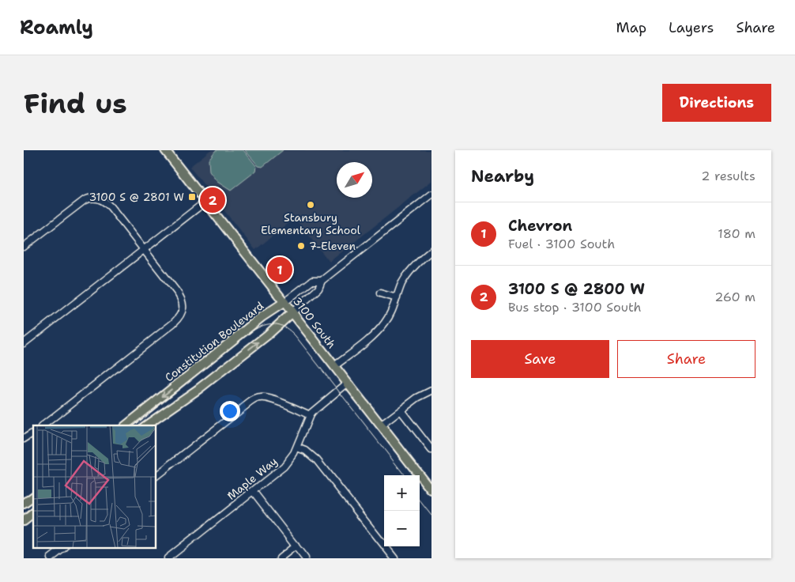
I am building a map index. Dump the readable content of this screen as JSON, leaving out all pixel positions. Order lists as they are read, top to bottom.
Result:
{
  "streets": {
    "main road": ["3100 South", "Constitution Boulevard"],
    "street": ["Maple Way"]
  },
  "crossings": [
    ["3100 South", "Constitution Boulevard"],
    ["3100 South", "Maple Way"]
  ],
  "places": {
    "transit": ["3100 S @ 2801 W"],
    "other": ["Stansbury Elementary School", "7-Eleven"]
  },
  "north": "top right",
  "page": {
    "header": "Roamly",
    "nav": ["Map", "Layers", "Share"],
    "buttons": [
      "Directions",
      ["Save", "Share"]
    ],
    "title": "Find us",
    "heading": ["Nearby", "2 results"],
    "pins": ["2", "1"],
    "list": [
      {
        "mark": "1",
        "name": "Chevron",
        "note": "Fuel · 3100 South",
        "value": "180 m"
      },
      {
        "mark": "2",
        "name": "3100 S @ 2800 W",
        "note": "Bus stop · 3100 South",
        "value": "260 m"
      }
    ],
    "map_buttons": ["+", "−"]
  }
}
